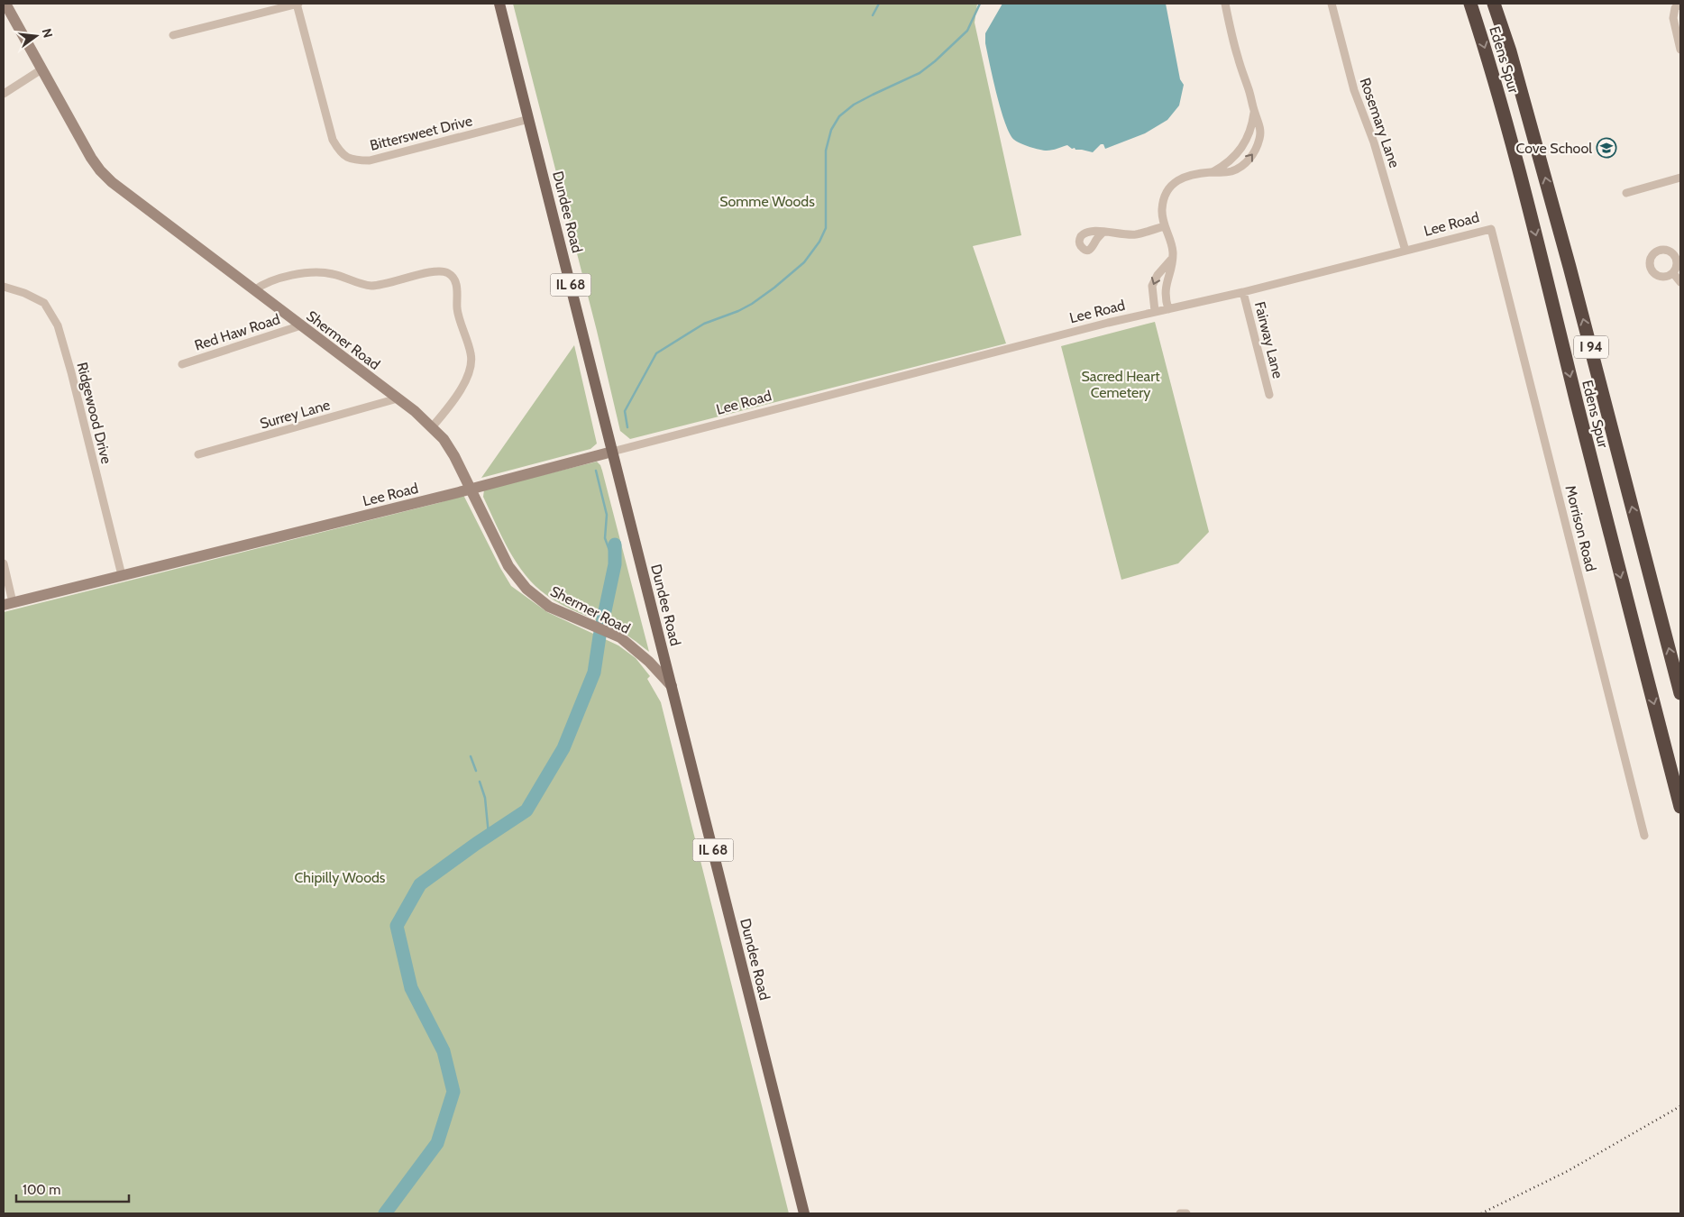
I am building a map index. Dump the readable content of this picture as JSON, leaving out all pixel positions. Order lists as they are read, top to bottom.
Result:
{
  "streets": {
    "highway": ["Edens Spur", "I 94"],
    "main road": [
      "Dundee Road",
      "Lee Road",
      "IL 68",
      "Shermer Road"
    ],
    "street": [
      "Rosemary Lane",
      "Bittersweet Drive",
      "Red Haw Road",
      "Fairway Lane",
      "Ridgewood Drive",
      "Surrey Lane",
      "Morrison Road"
    ]
  },
  "crossings": [
    ["Rosemary Lane", "Lee Road"],
    ["Bittersweet Drive", "Dundee Road"],
    ["Dundee Road", "Lee Road"],
    ["Dundee Road", "Shermer Road"],
    ["Lee Road", "Shermer Road"],
    ["Lee Road", "Fairway Lane"],
    ["Lee Road", "Ridgewood Drive"],
    ["Lee Road", "Morrison Road"],
    ["Red Haw Road", "Shermer Road"],
    ["Shermer Road", "Surrey Lane"]
  ],
  "parks": ["Somme Woods", "Sacred Heart Cemetery", "Chipilly Woods"],
  "places": {
    "school or university": ["Cove School"]
  },
  "scale_bar": "100 m",
  "north": "right"
}
